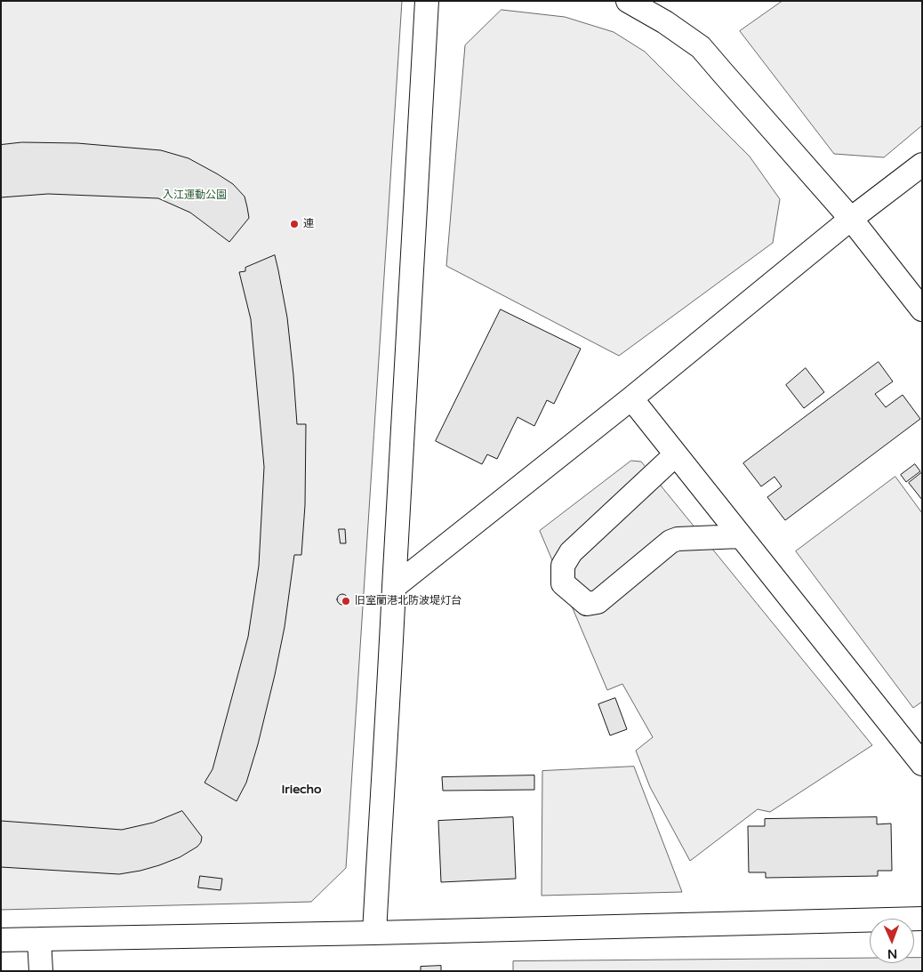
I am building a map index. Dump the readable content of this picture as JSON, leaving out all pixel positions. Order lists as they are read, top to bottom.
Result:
{
  "districts": ["Iriecho"],
  "parks": ["入江運動公園"],
  "places": ["連", "旧室蘭港北防波堤灯台"],
  "north": "bottom"
}
